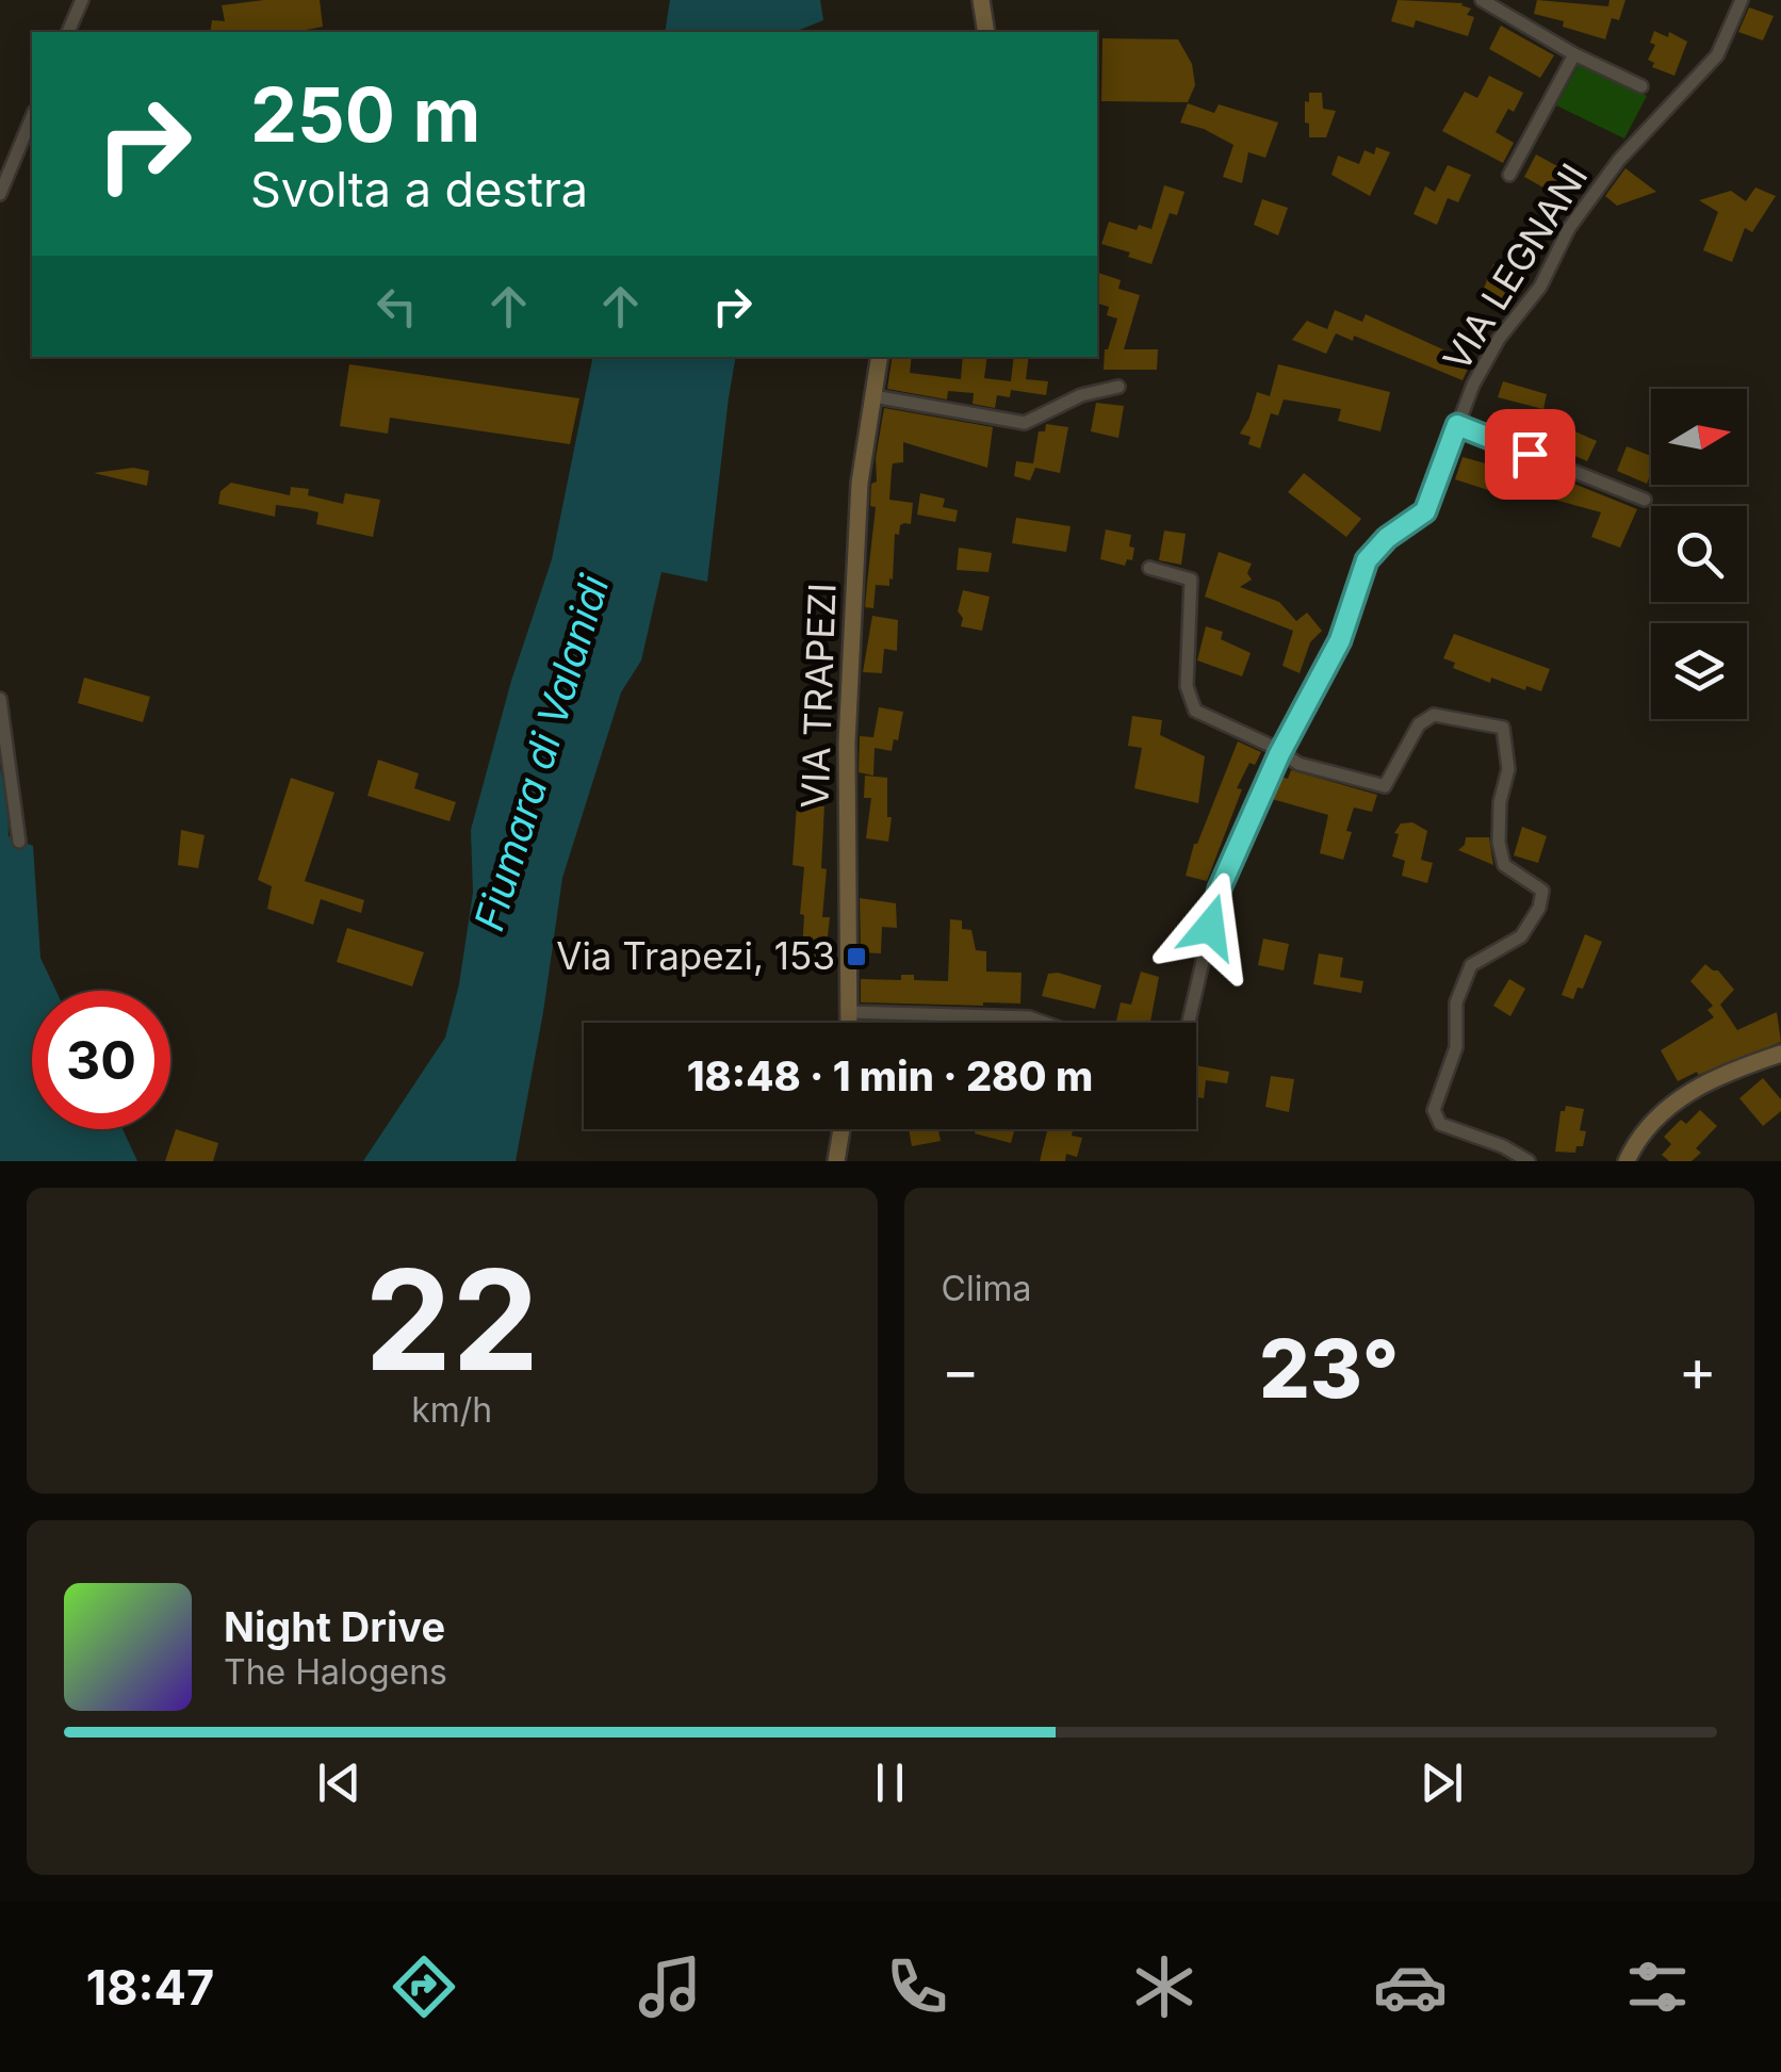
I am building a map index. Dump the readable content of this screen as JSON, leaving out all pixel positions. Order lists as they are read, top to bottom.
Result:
{
  "streets": {
    "street": ["VIA LEGNANI", "VIA TRAPEZI"]
  },
  "water": ["Fiumara di Valanidi"],
  "places": {
    "transit": ["Via Trapezi, 153"]
  },
  "north": "right",
  "page": {
    "turn": ["250 m", "Svolta a destra"],
    "limit": "30",
    "trip": "18:48 · 1 min · 280 m",
    "tile": [
      ["22", "km/h"],
      "Clima"
    ],
    "heat": ["−", "23°", "+"],
    "song": ["Night Drive", "The Halogens"],
    "tabs": "18:47"
  }
}
